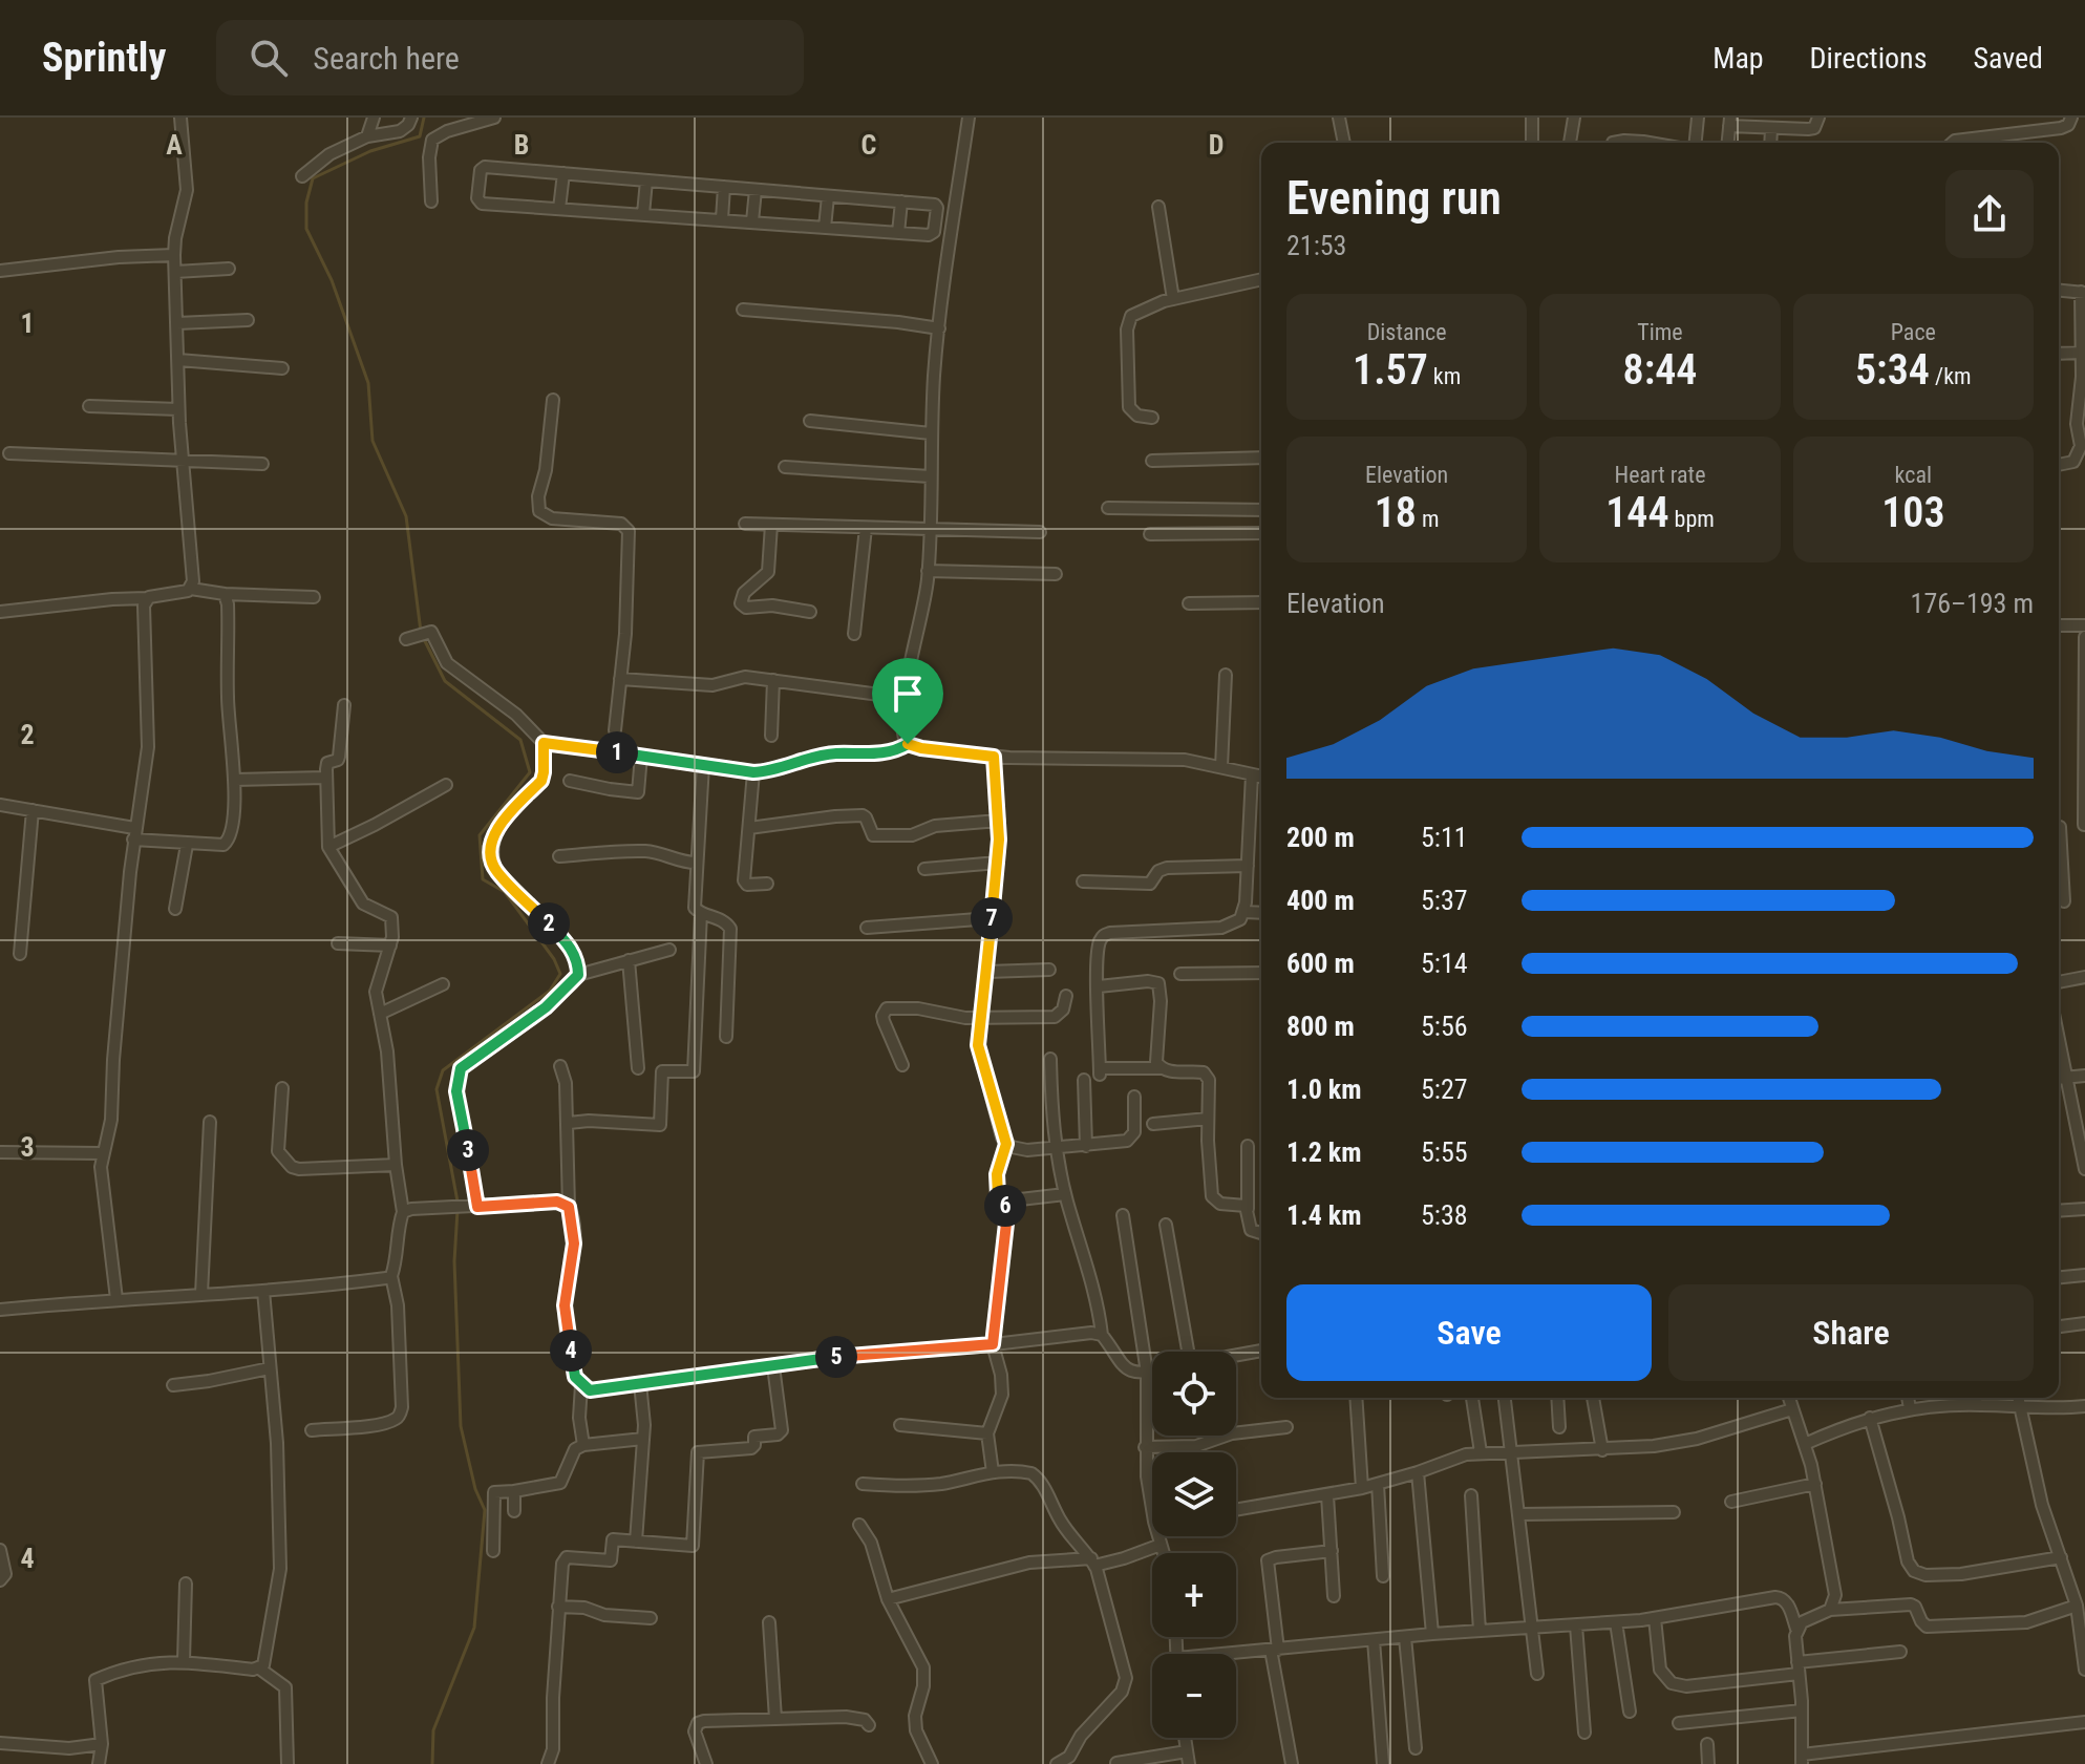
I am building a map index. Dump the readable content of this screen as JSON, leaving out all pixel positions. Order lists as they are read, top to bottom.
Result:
{
  "page": {
    "header": "Sprintly",
    "search": "Search here",
    "nav": ["Map", "Directions", "Saved"],
    "heading": ["Evening run", "21:53"],
    "stats": [
      ["Distance", "1.57 km"],
      ["Time", "8:44"],
      ["Pace", "5:34 /km"],
      ["Elevation", "18 m"],
      ["Heart rate", "144 bpm"],
      ["kcal", "103"]
    ],
    "chart": ["Elevation", "176–193 m"],
    "pins": [
      "1",
      "7",
      "2",
      "3",
      "6",
      "4",
      "5"
    ],
    "list": [
      {
        "name": "200 m",
        "note": "5:11"
      },
      {
        "name": "400 m",
        "note": "5:37"
      },
      {
        "name": "600 m",
        "note": "5:14"
      },
      {
        "name": "800 m",
        "note": "5:56"
      },
      {
        "name": "1.0 km",
        "note": "5:27"
      },
      {
        "name": "1.2 km",
        "note": "5:55"
      },
      {
        "name": "1.4 km",
        "note": "5:38"
      }
    ],
    "buttons": ["Save", "Share"],
    "map_buttons": ["+", "−"]
  },
  "grid": {
    "columns": [
      "A",
      "B",
      "C",
      "D"
    ],
    "rows": [
      "1",
      "2",
      "3",
      "4"
    ]
  }
}
